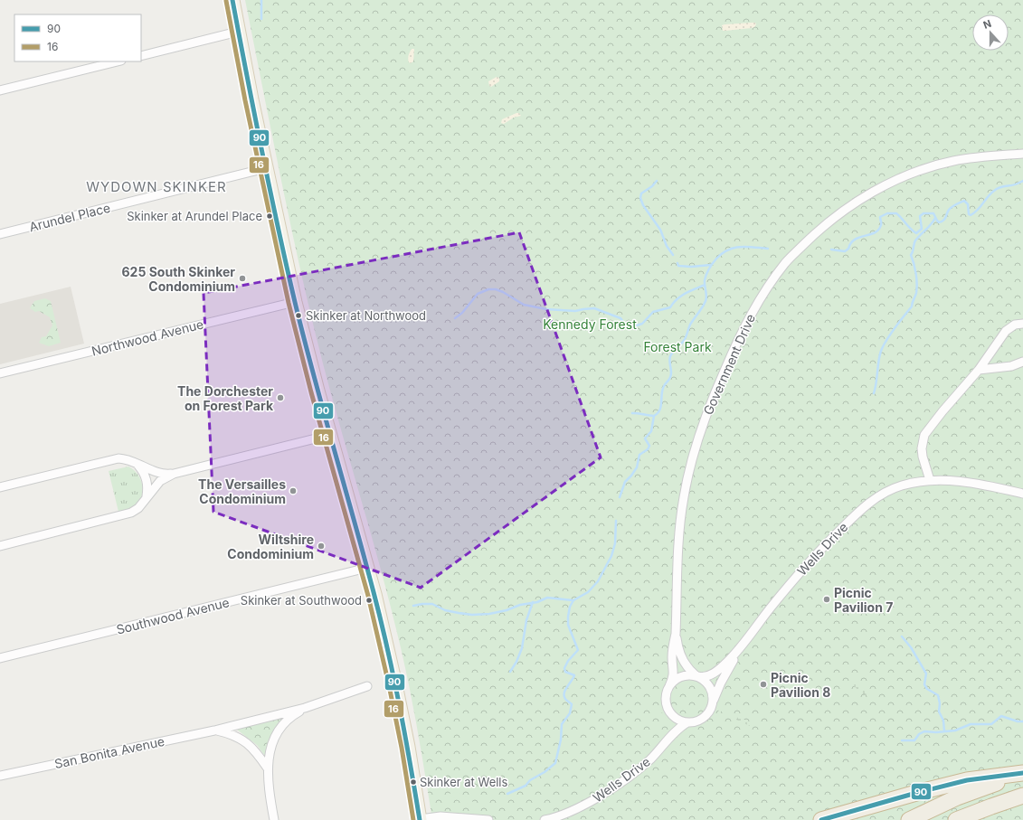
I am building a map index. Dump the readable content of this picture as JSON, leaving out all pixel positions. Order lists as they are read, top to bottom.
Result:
{
  "streets": {
    "street": [
      "Arundel Place",
      "Northwood Avenue",
      "Government Drive",
      "Wells Drive",
      "Southwood Avenue",
      "San Bonita Avenue"
    ]
  },
  "crossings": [
    ["Government Drive", "Wells Drive"]
  ],
  "districts": ["WYDOWN SKINKER"],
  "parks": ["Kennedy Forest", "Forest Park"],
  "places": [
    "Skinker at Arundel Place",
    "625 South Skinker Condominium",
    "Skinker at Northwood",
    "The Dorchester on Forest Park",
    "The Versailles Condominium",
    "Wiltshire Condominium",
    "Picnic Pavilion 7",
    "Skinker at Southwood",
    "Picnic Pavilion 8",
    "Skinker at Wells"
  ],
  "lines": ["transit line 90", "transit line 16"],
  "legend": ["90", "16"],
  "north": "top"
}
